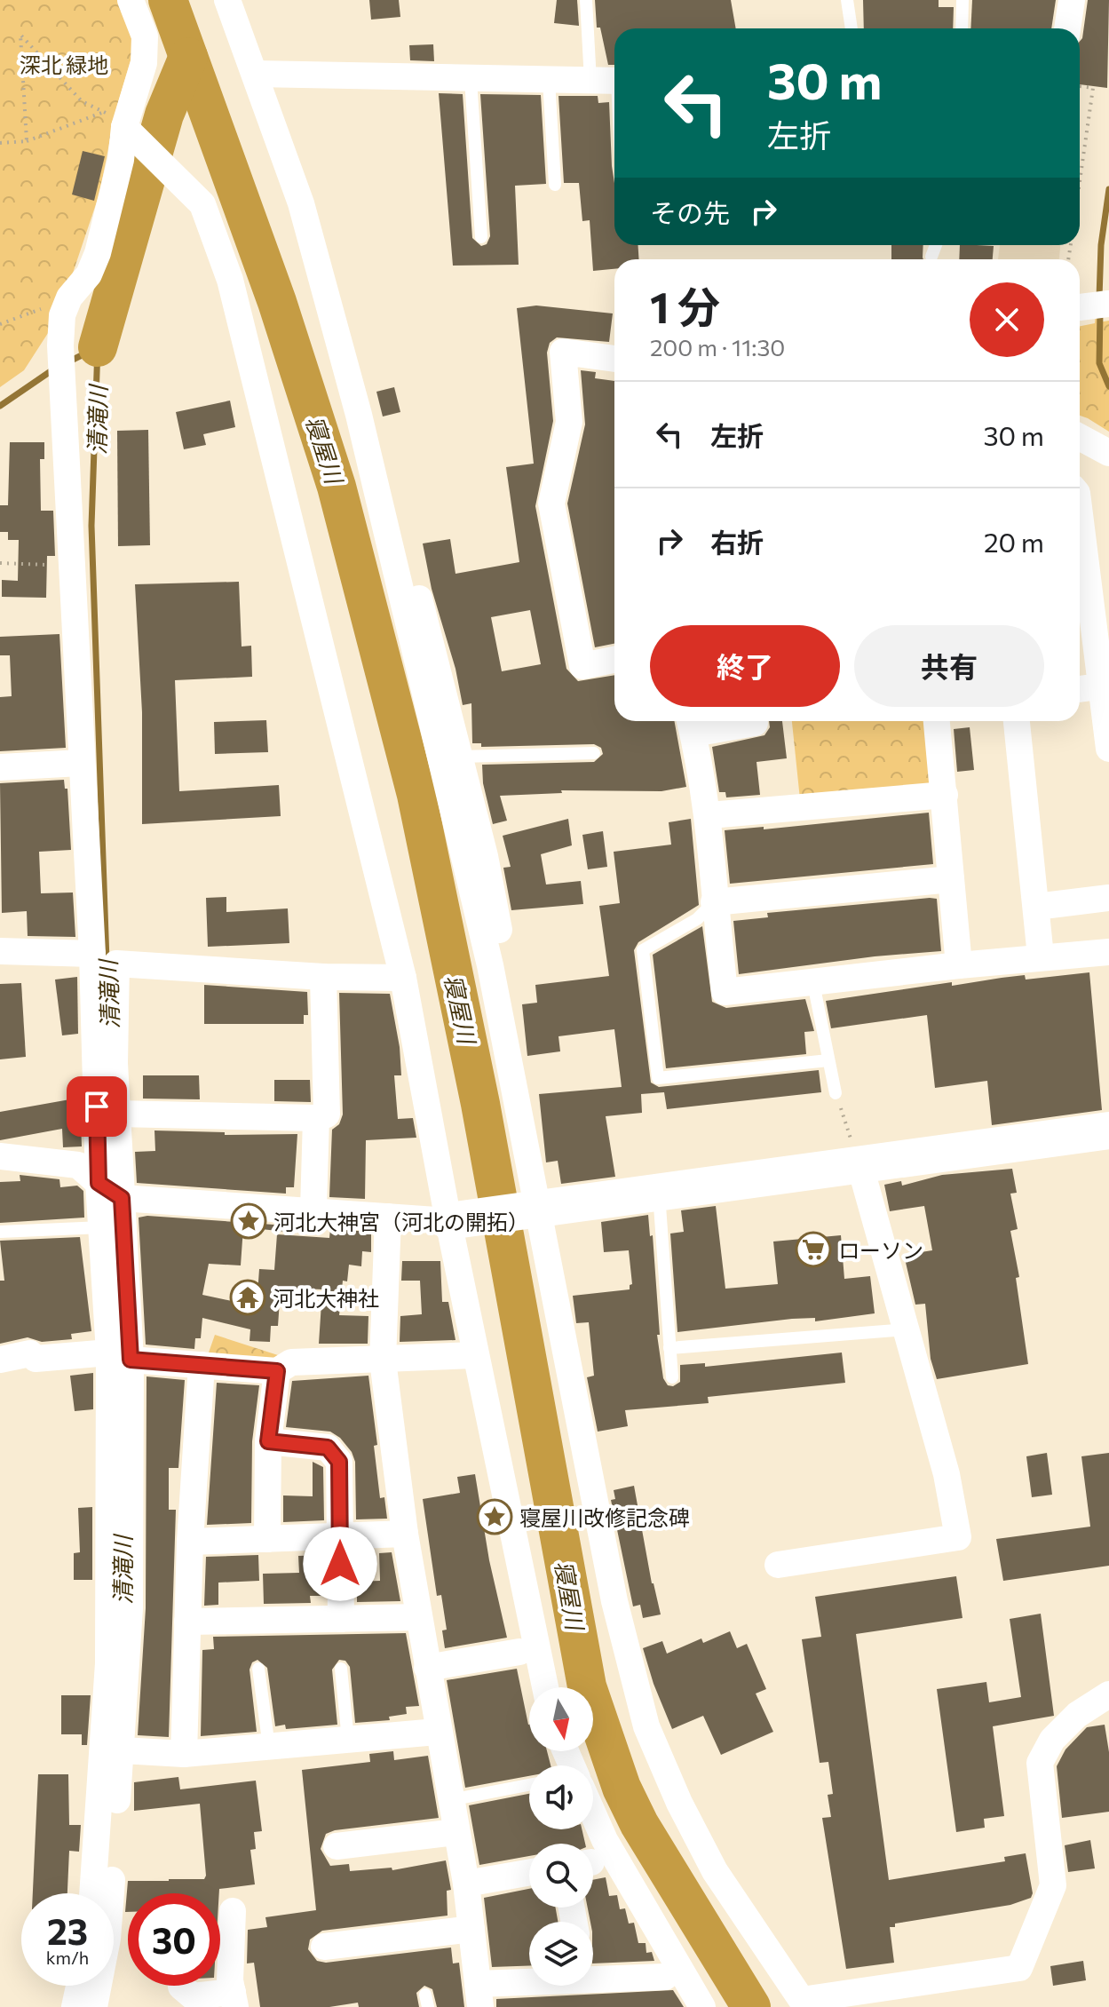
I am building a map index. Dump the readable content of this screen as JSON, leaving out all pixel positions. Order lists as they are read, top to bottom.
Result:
{
  "water": ["清滝川", "寝屋川"],
  "parks": ["深北 緑地"],
  "places": {
    "place": ["河北大神宮（河北の開拓）", "寝屋川改修記念碑"],
    "supermarket": ["ローソン"],
    "temple": ["河北大神社"]
  },
  "north": "bottom",
  "page": {
    "turn": ["30 m", "左折"],
    "then": "その先",
    "heading": ["1 分", "200 m · 11:30"],
    "list": [
      {
        "name": "左折",
        "value": "30 m"
      },
      {
        "name": "右折",
        "value": "20 m"
      }
    ],
    "buttons": ["終了", "共有"],
    "speed": "23 km/h",
    "limit": "30"
  }
}
